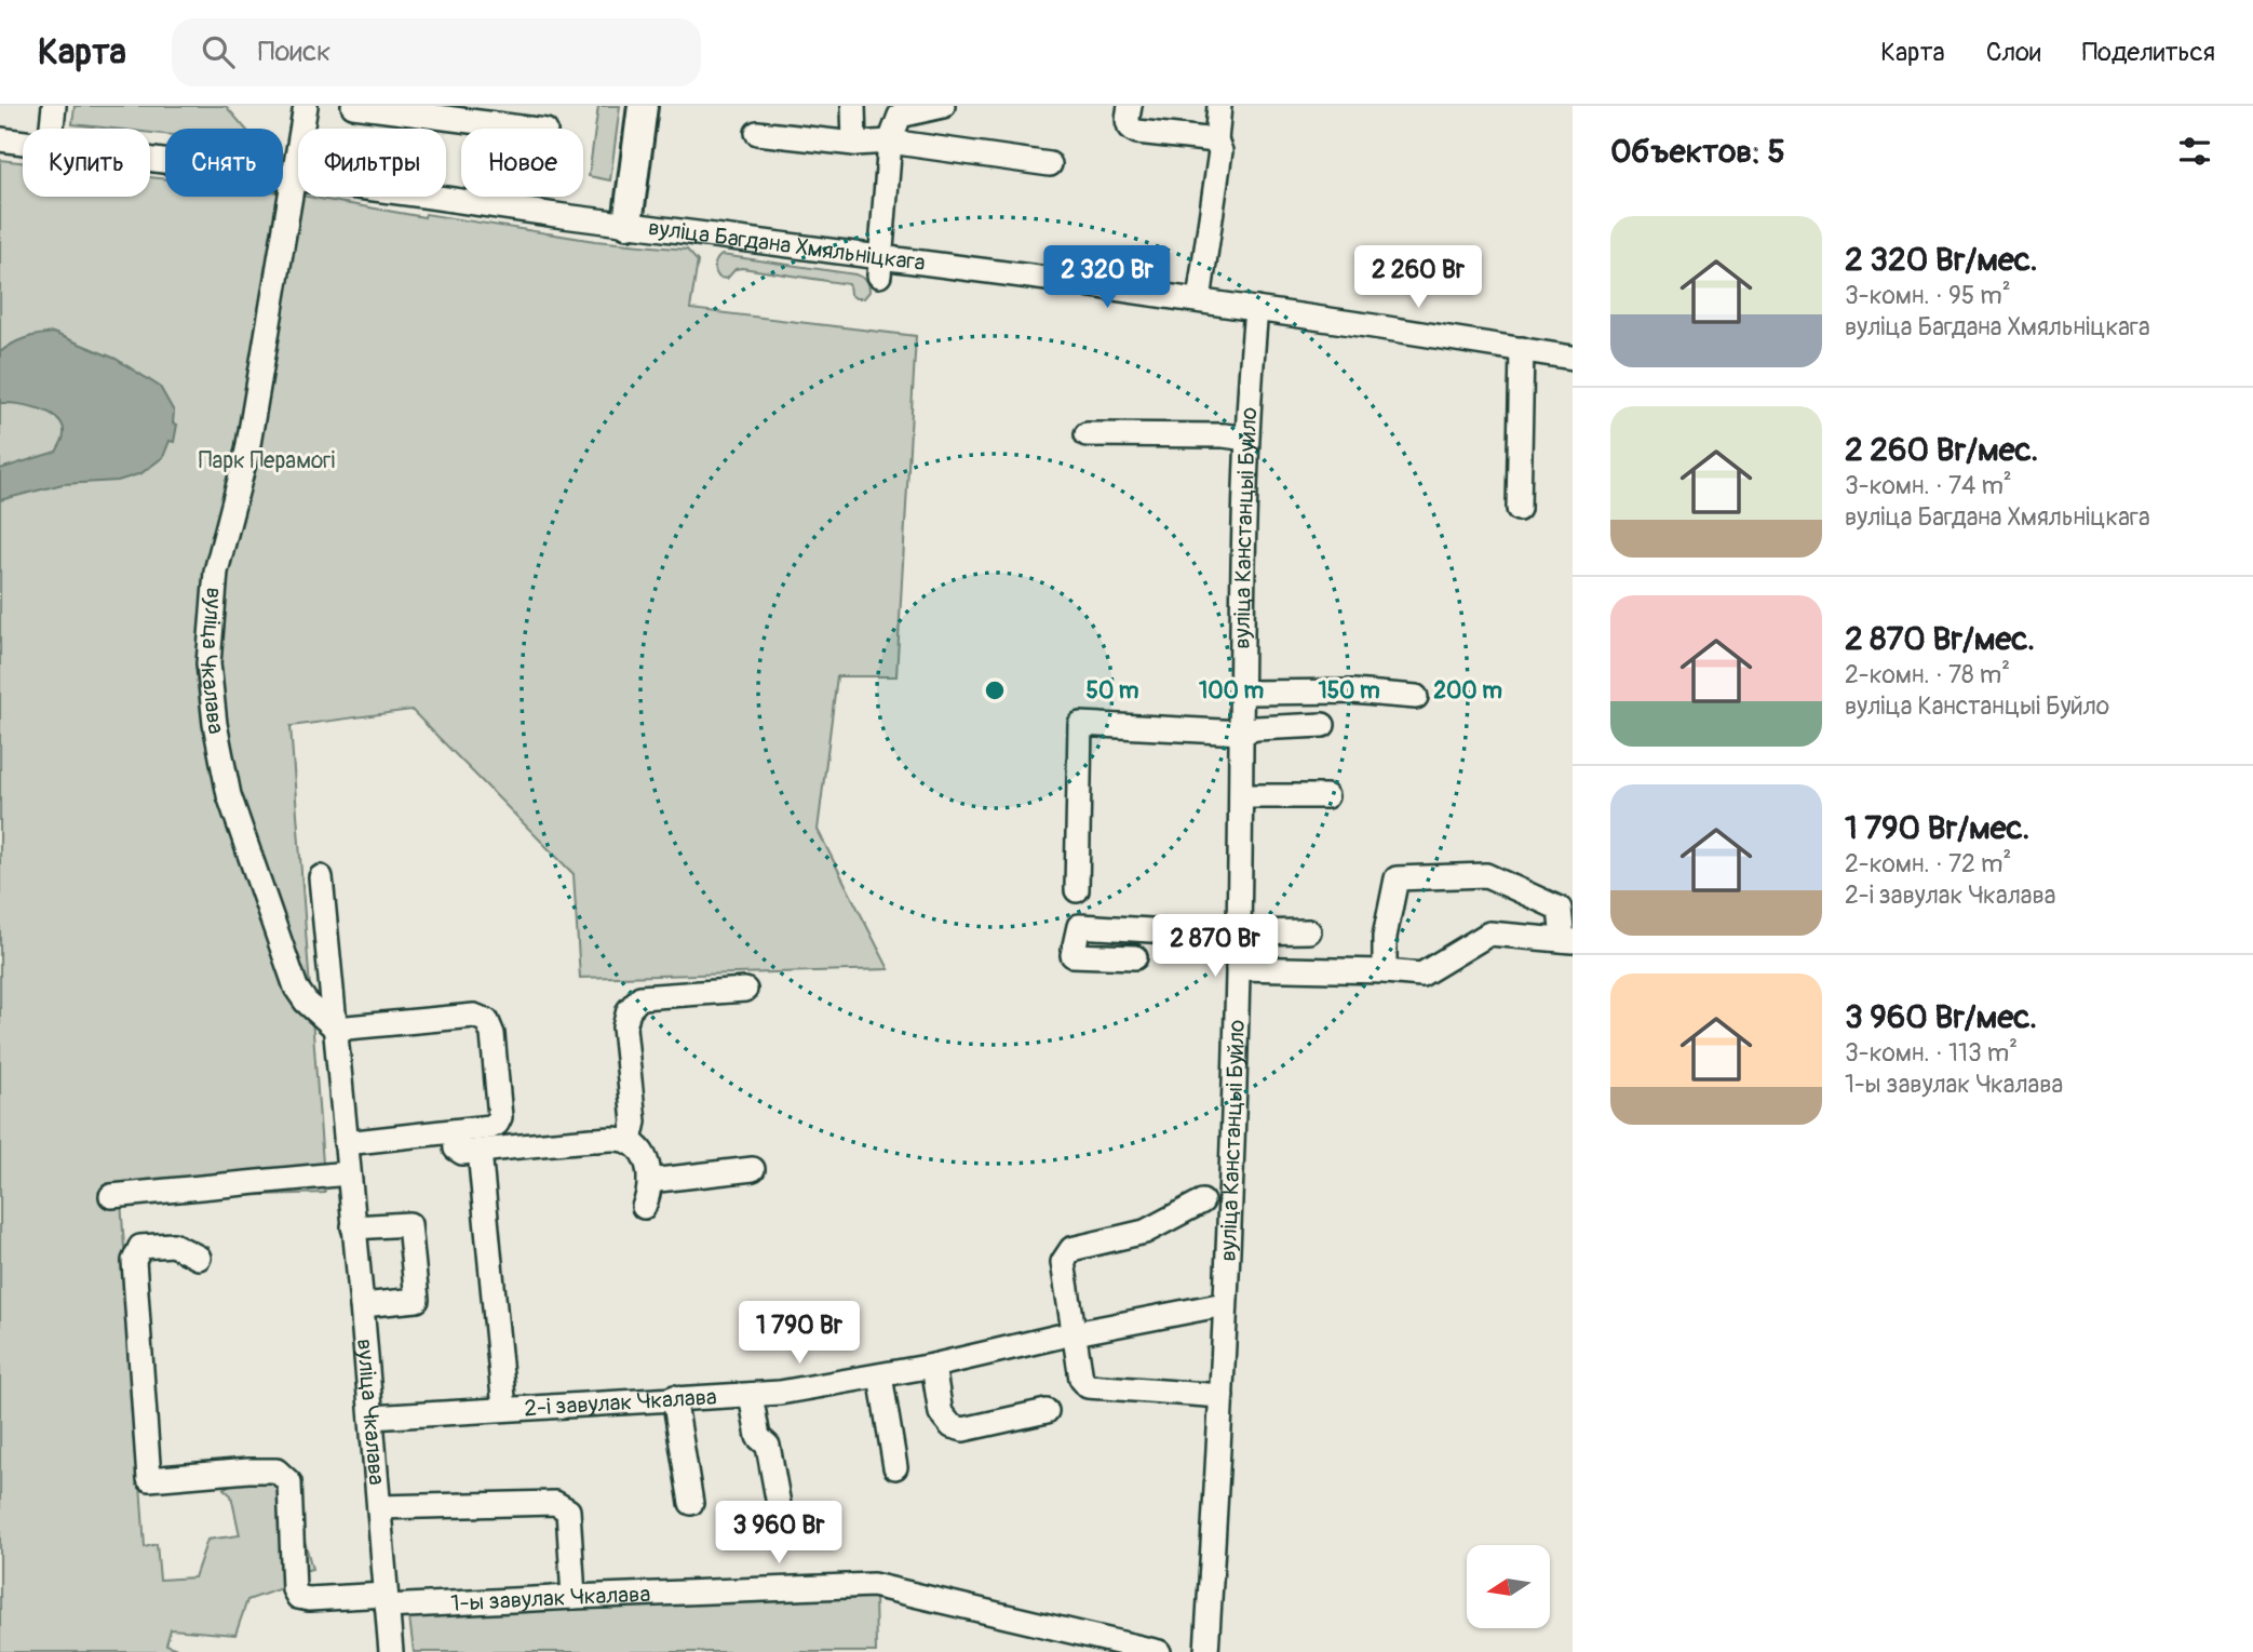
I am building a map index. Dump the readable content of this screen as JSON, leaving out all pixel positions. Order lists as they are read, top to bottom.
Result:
{
  "streets": {
    "street": [
      "вуліца Багдана Хмяльніцкага",
      "вуліца Канстанцыі Буйло",
      "вуліца Чкалава",
      "2-і завулак Чкалава",
      "1-ы завулак Чкалава"
    ]
  },
  "crossings": [
    ["вуліца Багдана Хмяльніцкага", "вуліца Канстанцыі Буйло"],
    ["вуліца Багдана Хмяльніцкага", "вуліца Чкалава"],
    ["вуліца Канстанцыі Буйло", "2-і завулак Чкалава"],
    ["вуліца Чкалава", "2-і завулак Чкалава"],
    ["вуліца Чкалава", "1-ы завулак Чкалава"]
  ],
  "parks": ["Парк Перамогі"],
  "north": "left",
  "page": {
    "header": "Карта",
    "search": "Поиск",
    "nav": ["Карта", "Слои", "Поделиться"],
    "heading": "Объектов: 5",
    "chip": [
      "Купить",
      "Снять",
      "Фильтры",
      "Новое"
    ],
    "list": [
      {
        "name": "2 320 Br/мес.",
        "note": "3-комн. · 95 m² · вуліца Багдана Хмяльніцкага"
      },
      {
        "name": "2 260 Br/мес.",
        "note": "3-комн. · 74 m² · вуліца Багдана Хмяльніцкага"
      },
      {
        "name": "2 870 Br/мес.",
        "note": "2-комн. · 78 m² · вуліца Канстанцыі Буйло"
      },
      {
        "name": "1 790 Br/мес.",
        "note": "2-комн. · 72 m² · 2-і завулак Чкалава"
      },
      {
        "name": "3 960 Br/мес.",
        "note": "3-комн. · 113 m² · 1-ы завулак Чкалава"
      }
    ],
    "price": [
      "2 320 Br",
      "2 260 Br",
      "2 870 Br",
      "1 790 Br",
      "3 960 Br"
    ]
  },
  "rings": [
    "50 m",
    "100 m",
    "150 m",
    "200 m"
  ]
}
